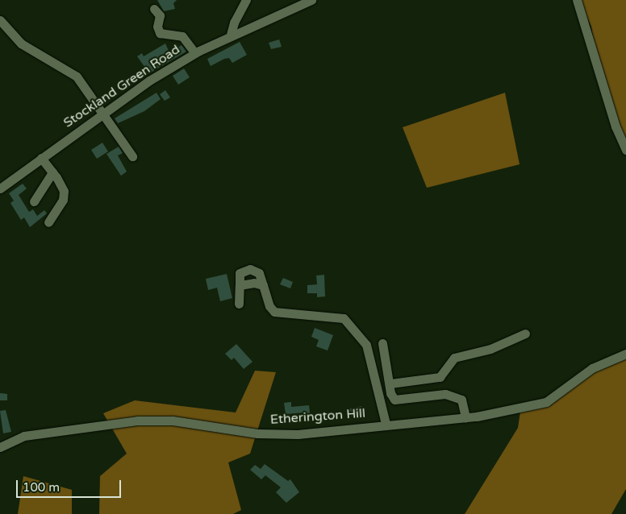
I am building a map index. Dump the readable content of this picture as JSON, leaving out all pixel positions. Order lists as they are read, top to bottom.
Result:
{
  "streets": {
    "street": ["Stockland Green Road", "Etherington Hill"]
  },
  "scale_bar": "100 m"
}
